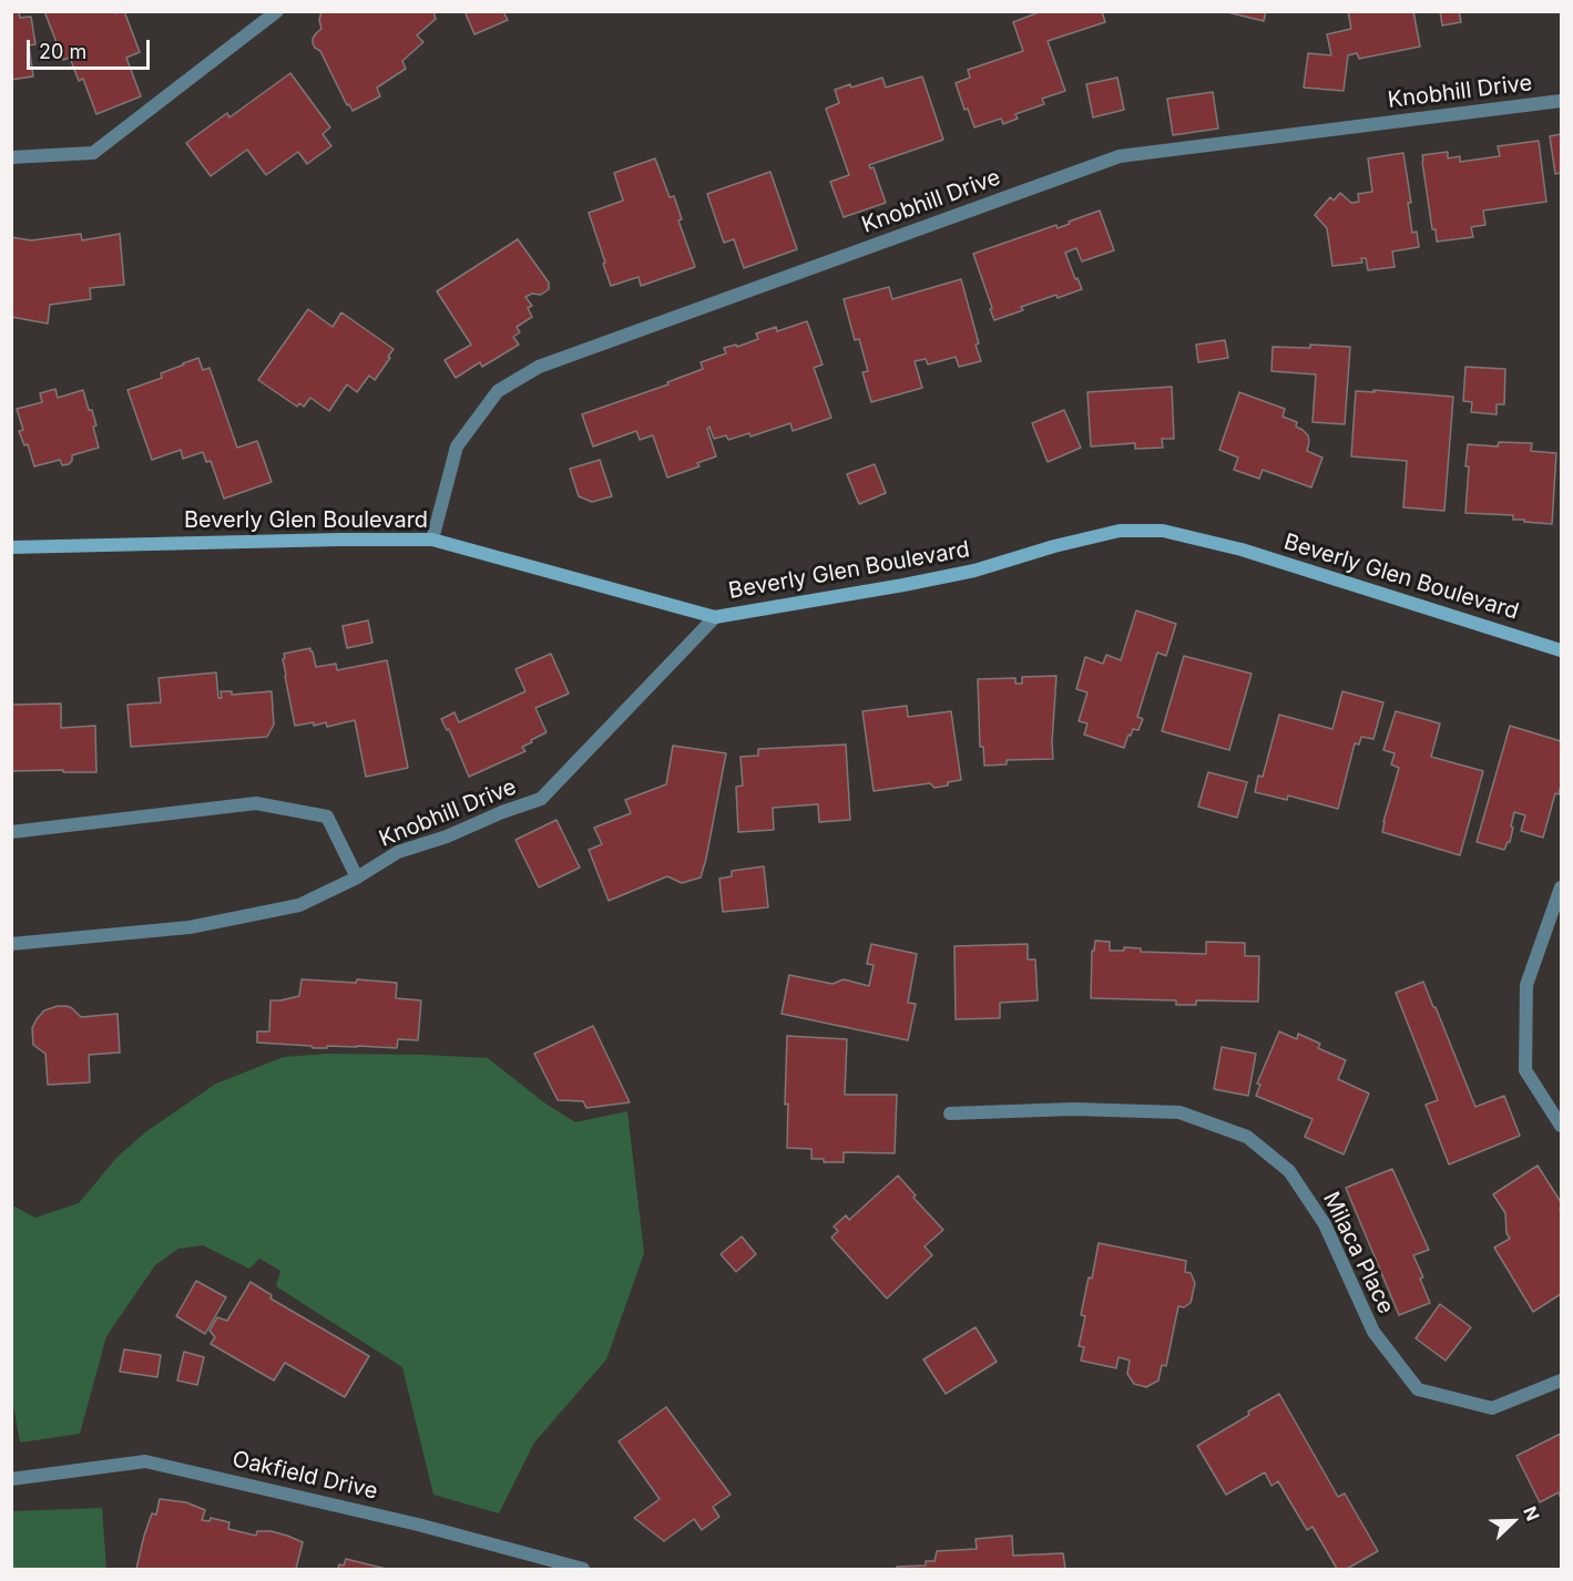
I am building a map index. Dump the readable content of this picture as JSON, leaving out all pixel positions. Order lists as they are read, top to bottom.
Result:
{
  "streets": {
    "main road": ["Beverly Glen Boulevard"],
    "street": ["Knobhill Drive", "Milaca Place", "Oakfield Drive"]
  },
  "crossings": [
    ["Knobhill Drive", "Beverly Glen Boulevard"]
  ],
  "scale_bar": "20 m",
  "north": "top right"
}
